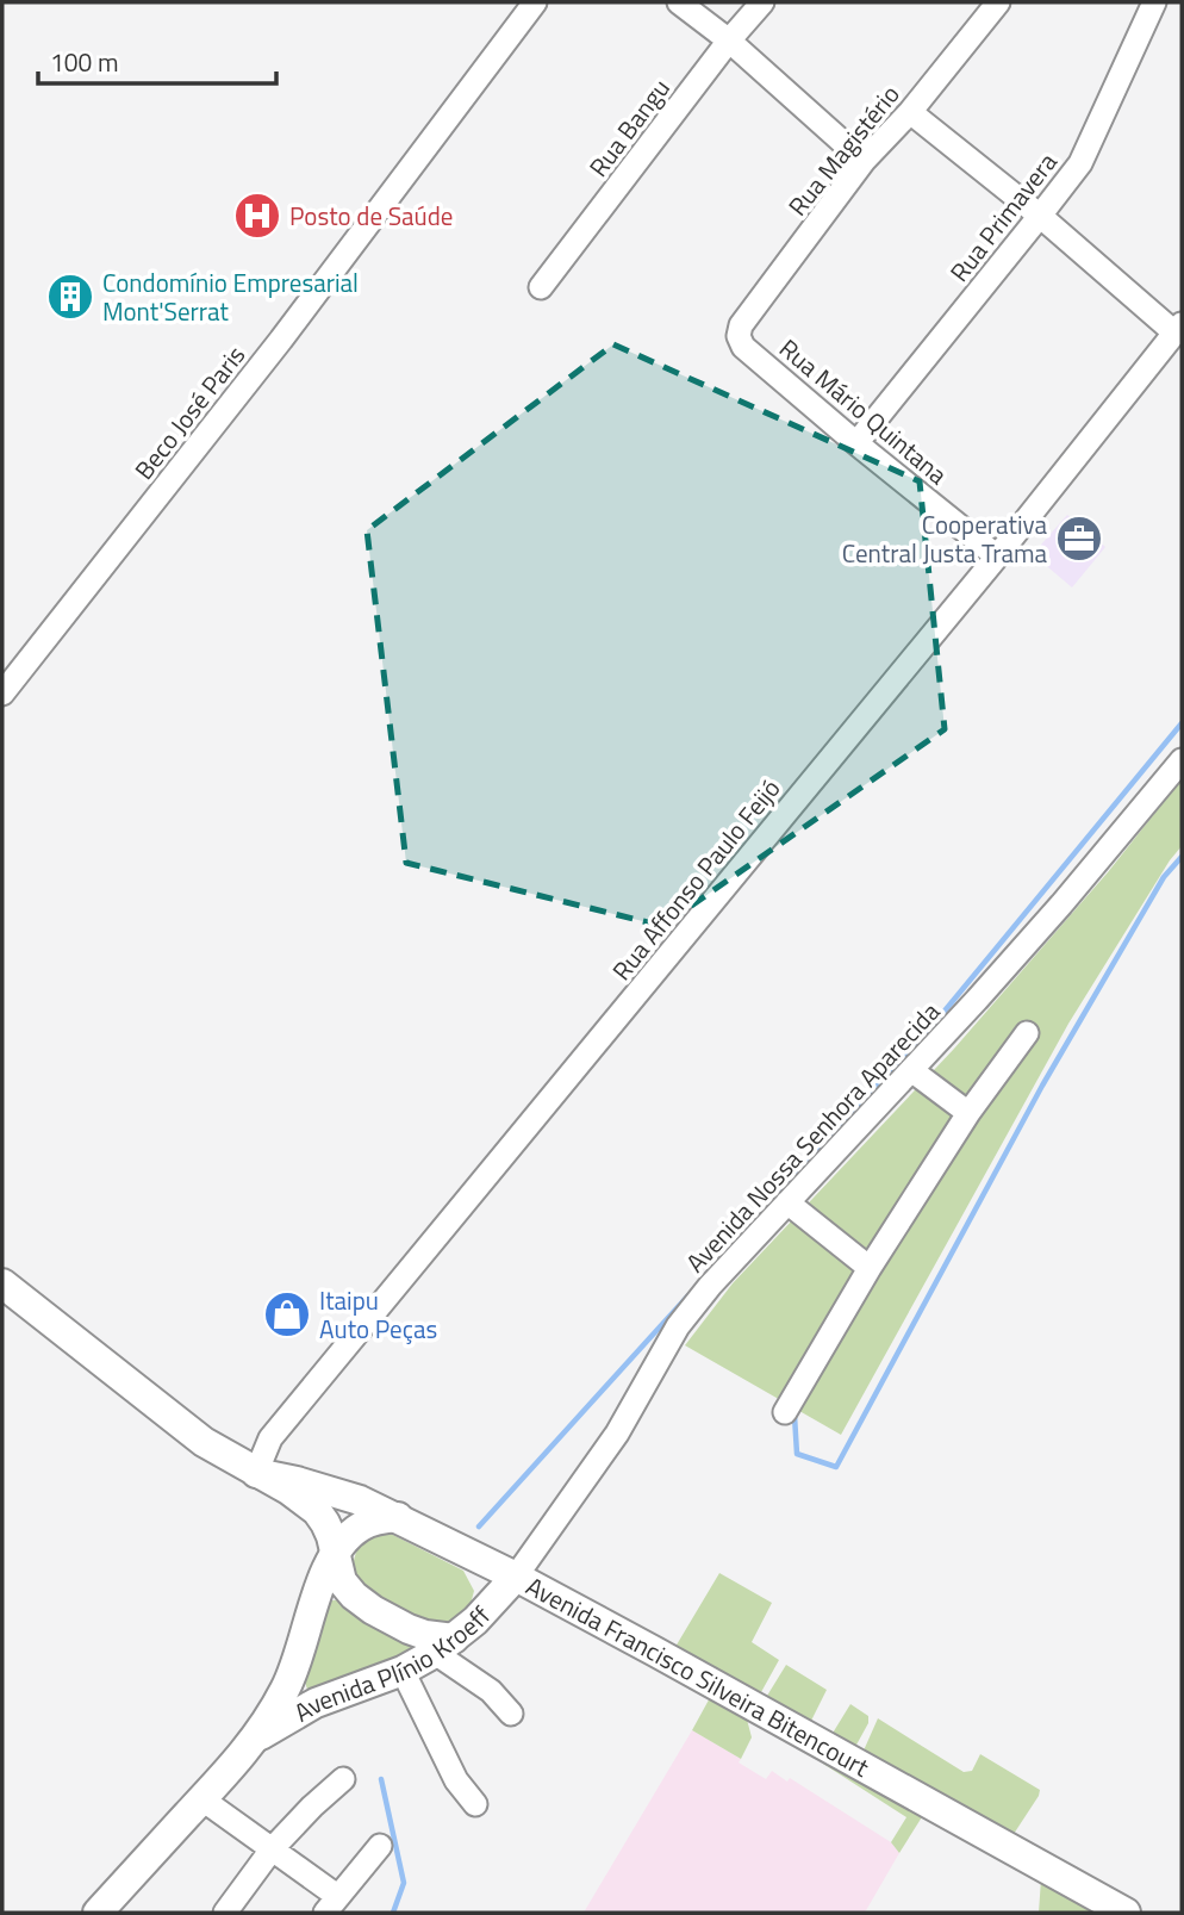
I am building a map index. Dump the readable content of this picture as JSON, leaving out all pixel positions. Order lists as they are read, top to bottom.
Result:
{
  "streets": {
    "main road": ["Avenida Plínio Kroeff", "Avenida Francisco Silveira Bitencourt"],
    "street": [
      "Rua Bangu",
      "Rua Magistério",
      "Rua Primavera",
      "Rua Mário Quintana",
      "Beco José Paris",
      "Rua Affonso Paulo Feijó",
      "Avenida Nossa Senhora Aparecida"
    ]
  },
  "crossings": [
    ["Rua Magistério", "Rua Mário Quintana"],
    ["Rua Primavera", "Rua Mário Quintana"],
    ["Rua Mário Quintana", "Rua Affonso Paulo Feijó"],
    ["Rua Affonso Paulo Feijó", "Avenida Francisco Silveira Bitencourt"],
    ["Avenida Nossa Senhora Aparecida", "Avenida Plínio Kroeff"],
    ["Avenida Nossa Senhora Aparecida", "Avenida Francisco Silveira Bitencourt"],
    ["Avenida Plínio Kroeff", "Avenida Francisco Silveira Bitencourt"]
  ],
  "places": {
    "hospital": ["Posto de Saúde"],
    "building": ["Condomínio Empresarial Mont'Serrat"],
    "office": ["Cooperativa Central Justa Trama"],
    "shop": ["Itaipu Auto Peças"]
  },
  "scale_bar": "100 m"
}
